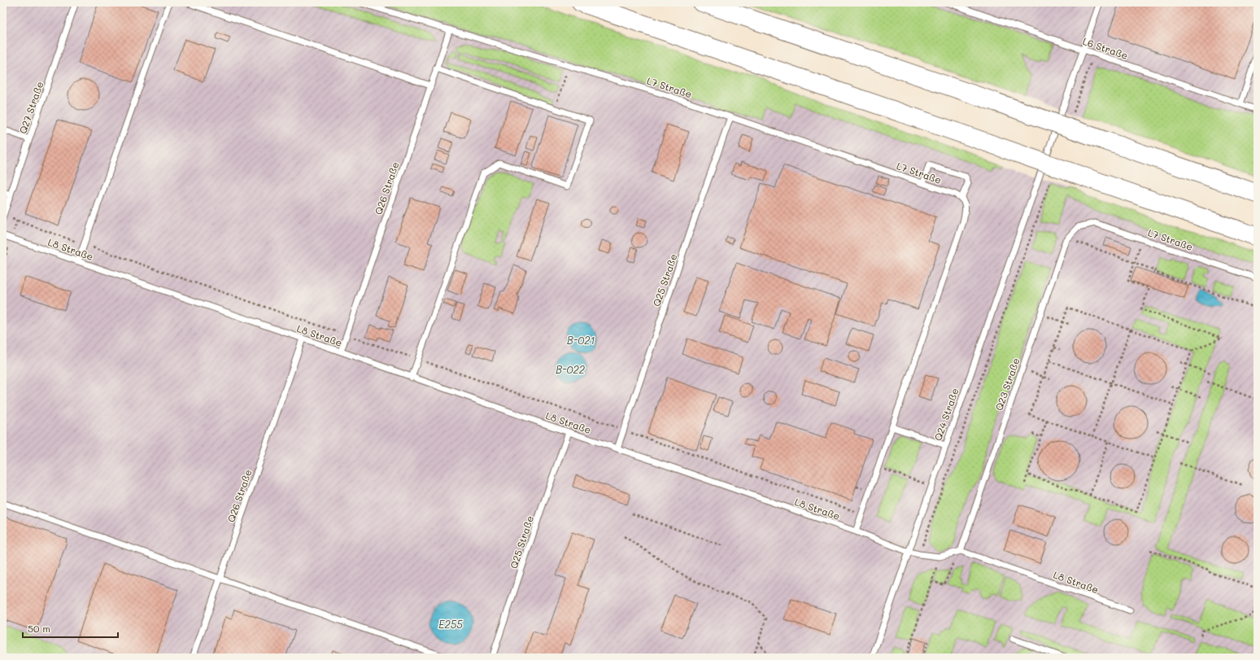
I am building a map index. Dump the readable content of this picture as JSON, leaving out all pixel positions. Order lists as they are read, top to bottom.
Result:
{
  "streets": {
    "lane": [
      "L6 Straße",
      "L7 Straße",
      "Q27 Straße",
      "Q26 Straße",
      "L8 Straße",
      "Q25 Straße",
      "Q23 Straße",
      "Q24 Straße"
    ]
  },
  "crossings": [
    ["L6 Straße", "Q24 Straße"],
    ["L7 Straße", "Q26 Straße"],
    ["L7 Straße", "Q25 Straße"],
    ["L7 Straße", "Q23 Straße"],
    ["Q26 Straße", "L8 Straße"],
    ["L8 Straße", "Q25 Straße"],
    ["L8 Straße", "Q23 Straße"],
    ["L8 Straße", "Q24 Straße"]
  ],
  "water": ["B-021", "B-022", "E255"],
  "scale_bar": "50 m"
}
